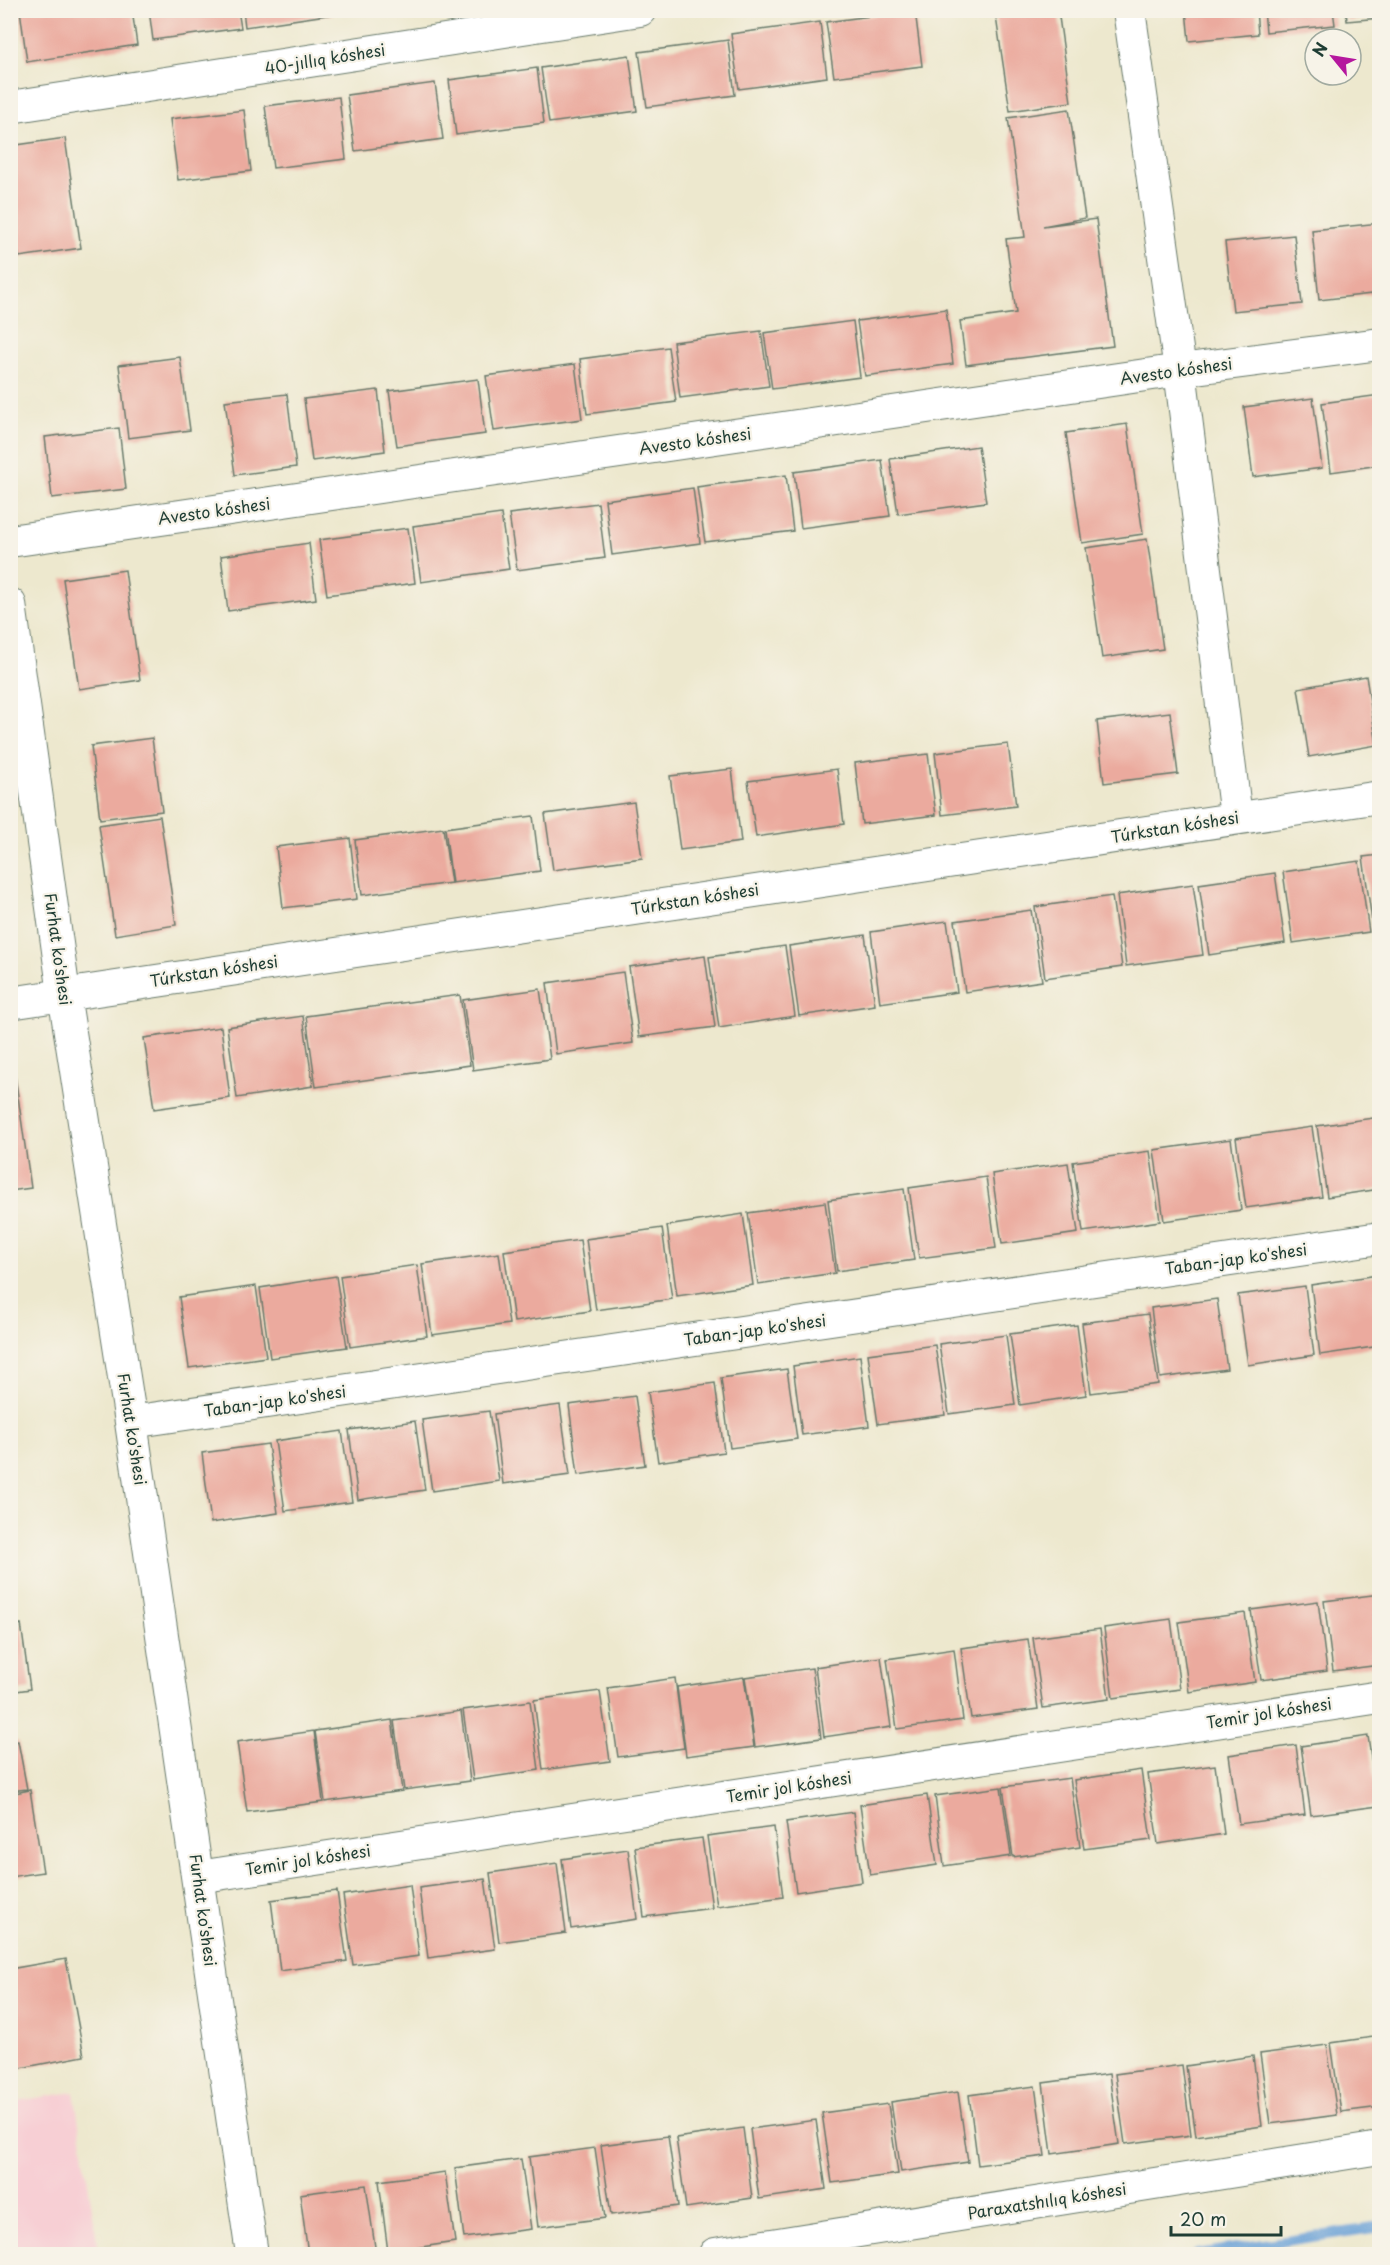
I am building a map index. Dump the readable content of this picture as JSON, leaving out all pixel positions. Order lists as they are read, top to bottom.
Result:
{
  "streets": {
    "street": [
      "40-jıllıq kóshesi",
      "Avesto kóshesi",
      "Túrkstan kóshesi",
      "Furhat ko'shesi",
      "Taban-jap ko'shesi",
      "Temir jol kóshesi",
      "Paraxatshılıq kóshesi"
    ]
  },
  "crossings": [
    ["Túrkstan kóshesi", "Furhat ko'shesi"],
    ["Furhat ko'shesi", "Taban-jap ko'shesi"],
    ["Furhat ko'shesi", "Temir jol kóshesi"]
  ],
  "scale_bar": "20 m",
  "north": "top left"
}
